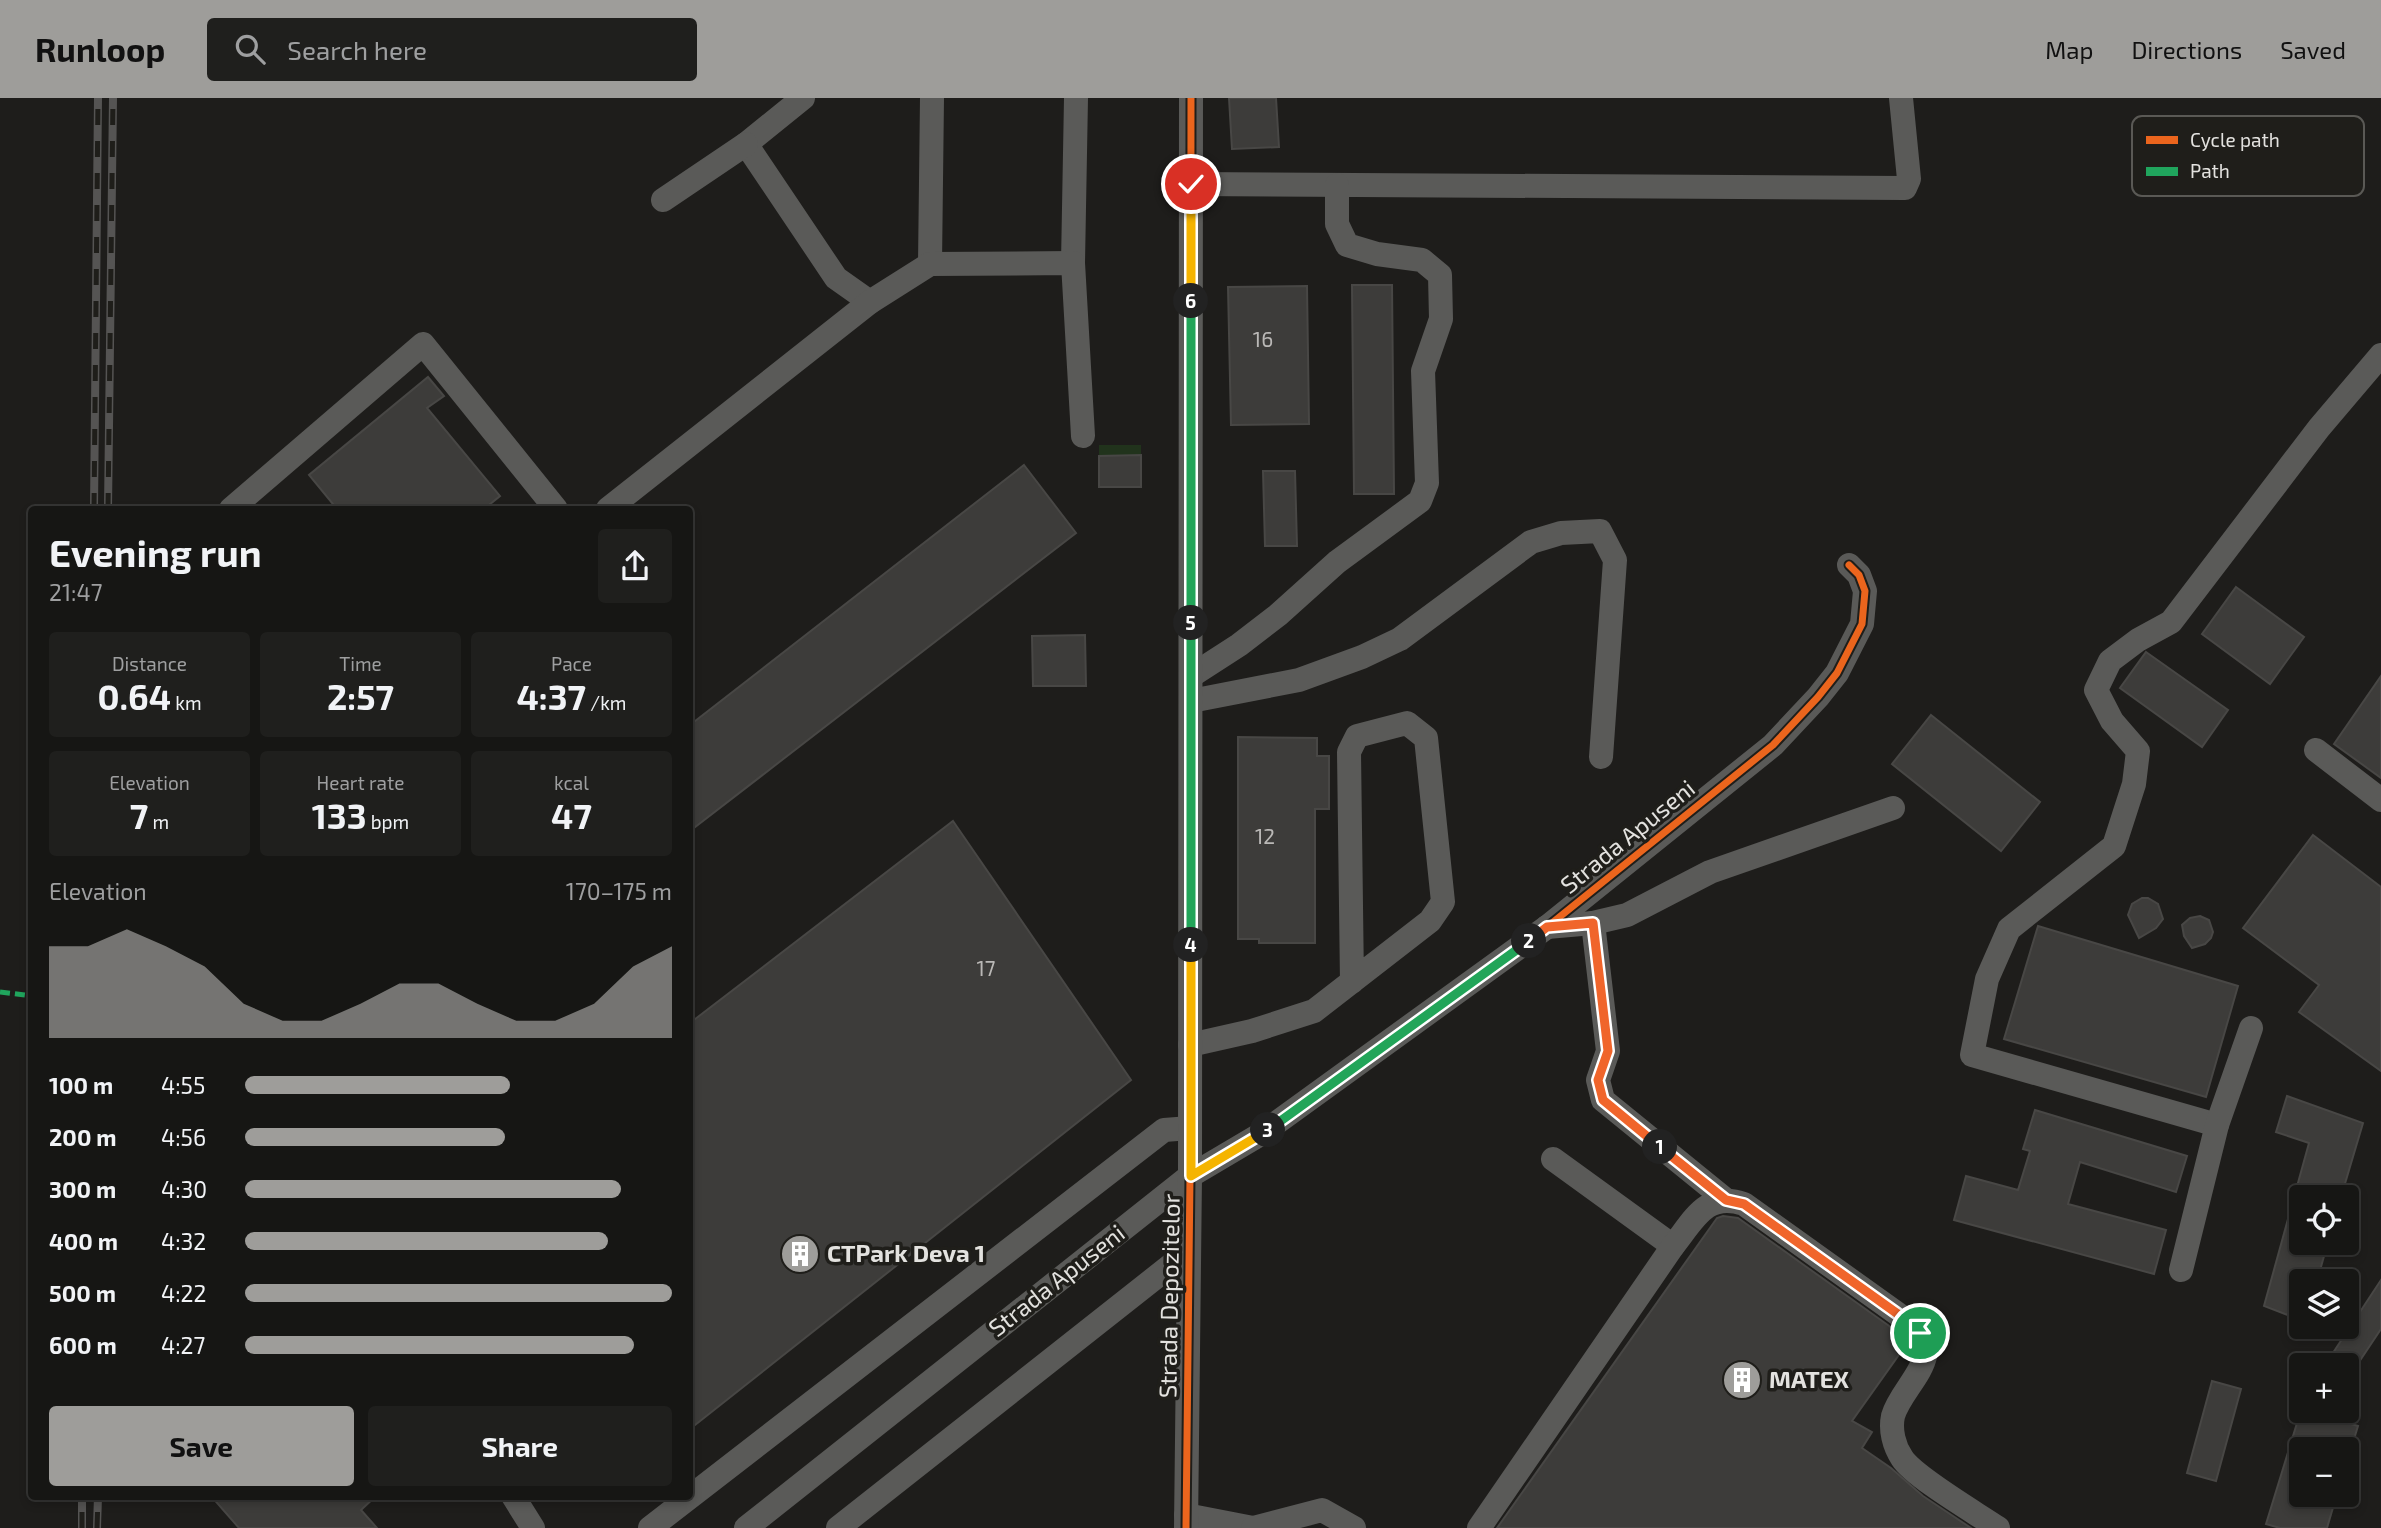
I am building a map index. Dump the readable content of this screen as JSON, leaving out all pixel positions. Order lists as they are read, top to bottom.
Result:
{
  "streets": {
    "street": ["Strada Apuseni", "Strada Depozitelor"]
  },
  "crossings": [
    ["Strada Apuseni", "Strada Depozitelor"]
  ],
  "places": {
    "building": ["CTPark Deva 1", "MATEX"]
  },
  "house_numbers": ["16", "12", "17"],
  "legend": ["Cycle path", "Path"],
  "page": {
    "header": "Runloop",
    "search": "Search here",
    "nav": ["Map", "Directions", "Saved"],
    "pins": [
      "6",
      "5",
      "2",
      "4",
      "3",
      "1"
    ],
    "heading": ["Evening run", "21:47"],
    "stats": [
      ["Distance", "0.64 km"],
      ["Time", "2:57"],
      ["Pace", "4:37 /km"],
      ["Elevation", "7 m"],
      ["Heart rate", "133 bpm"],
      ["kcal", "47"]
    ],
    "chart": ["Elevation", "170–175 m"],
    "list": [
      {
        "name": "100 m",
        "note": "4:55"
      },
      {
        "name": "200 m",
        "note": "4:56"
      },
      {
        "name": "300 m",
        "note": "4:30"
      },
      {
        "name": "400 m",
        "note": "4:32"
      },
      {
        "name": "500 m",
        "note": "4:22"
      },
      {
        "name": "600 m",
        "note": "4:27"
      }
    ],
    "map_buttons": ["+", "−"],
    "buttons": ["Save", "Share"]
  }
}
